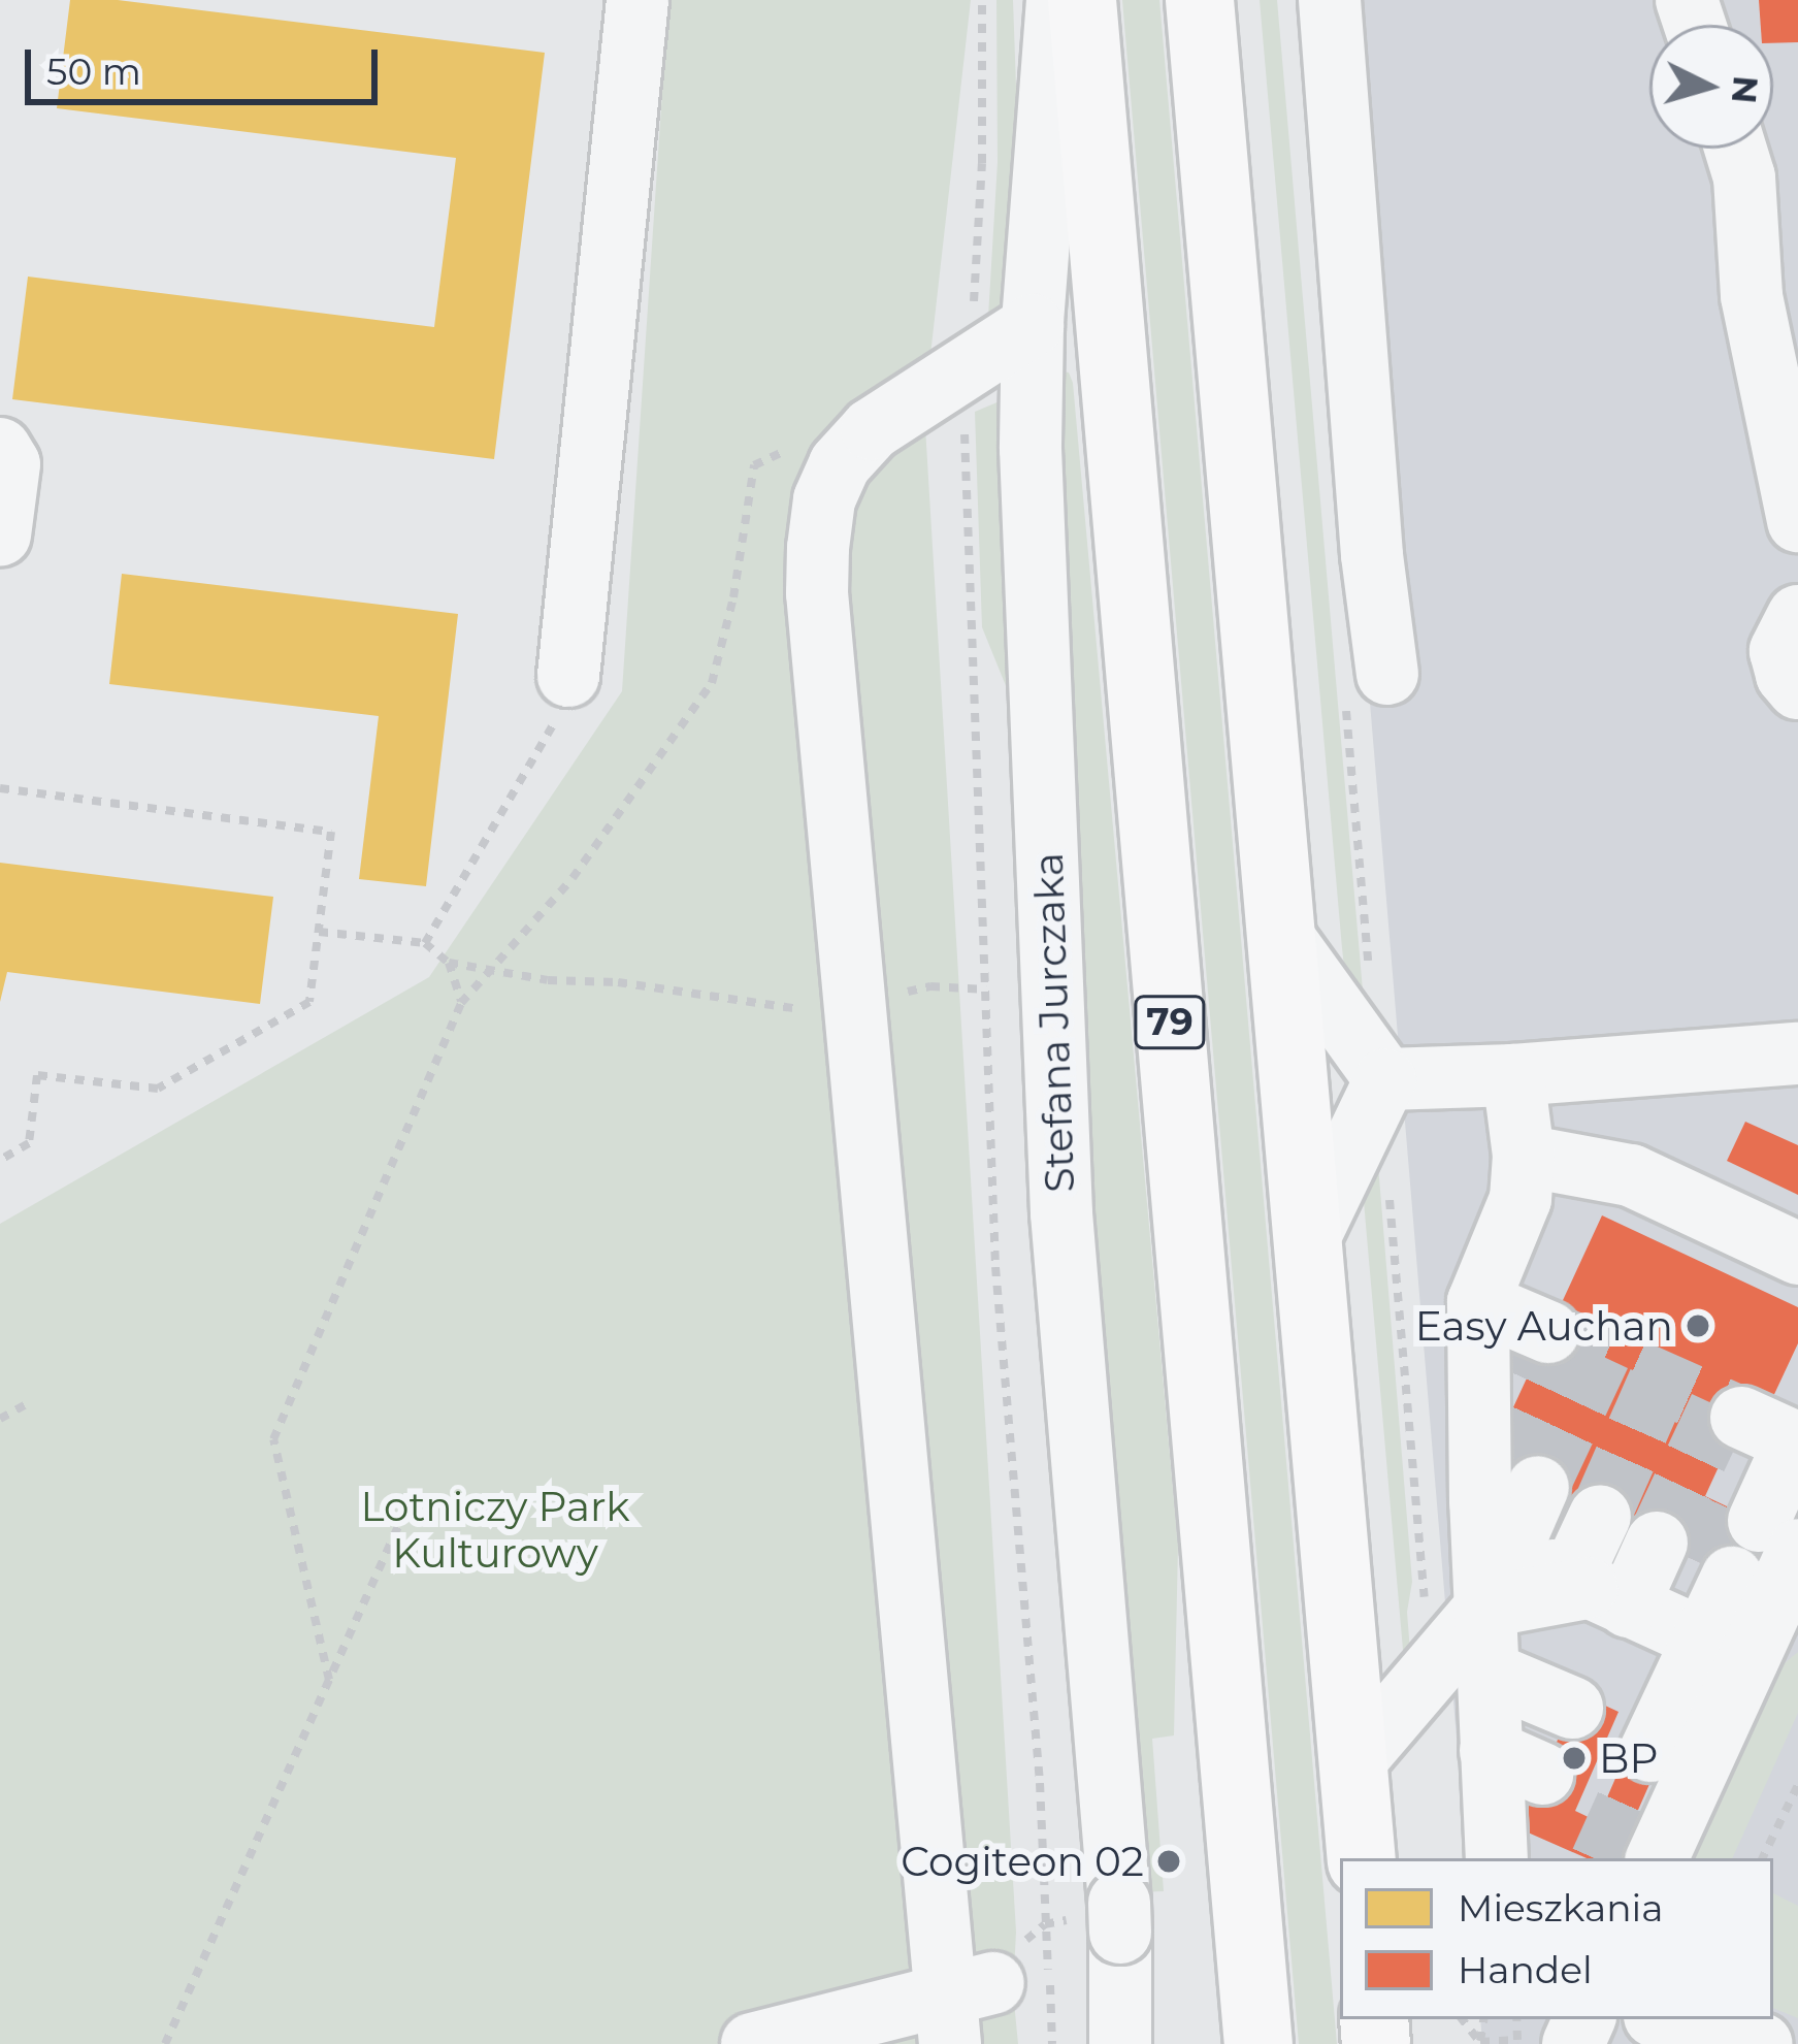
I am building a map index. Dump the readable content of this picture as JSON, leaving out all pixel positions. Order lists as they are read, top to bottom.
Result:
{
  "streets": {
    "main road": ["79"],
    "street": ["Stefana Jurczaka"]
  },
  "parks": ["Lotniczy Park Kulturowy"],
  "places": ["Easy Auchan", "BP", "Cogiteon 02"],
  "legend": ["Mieszkania", "Handel"],
  "scale_bar": "50 m",
  "north": "right"
}
